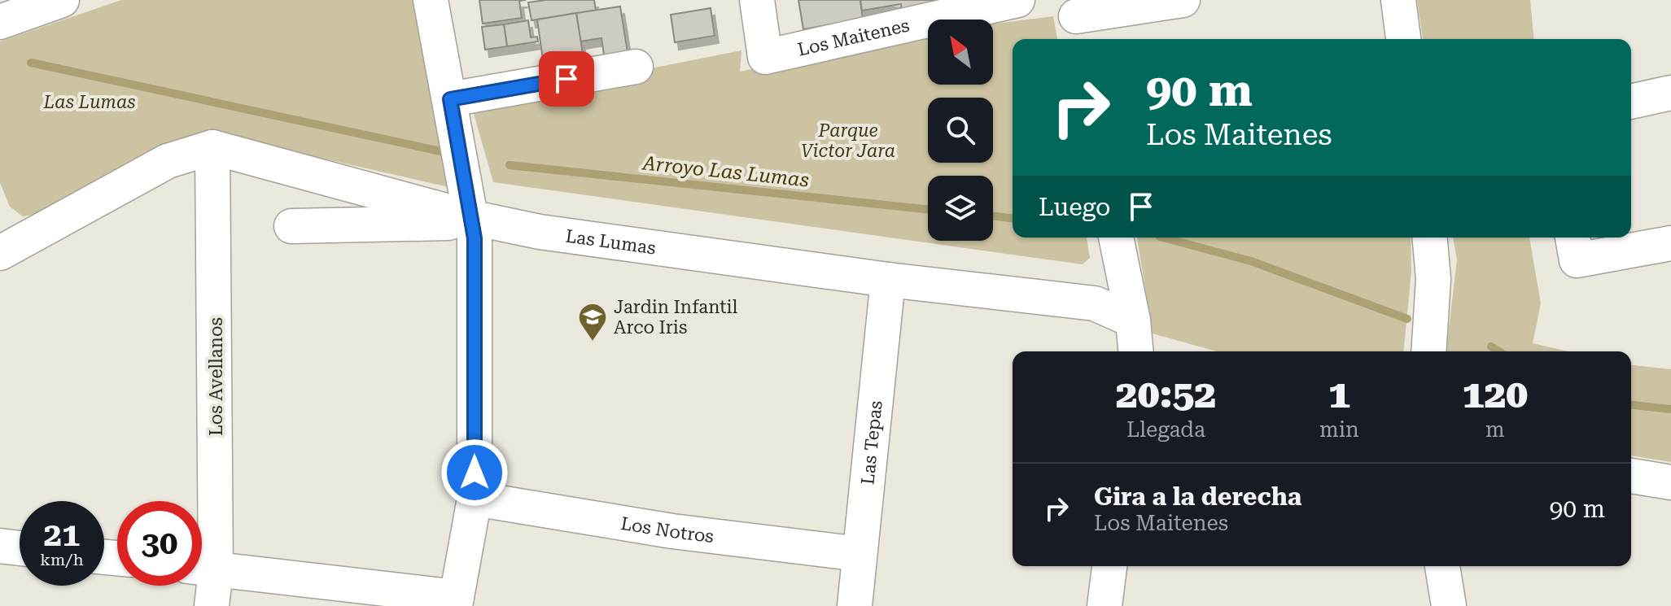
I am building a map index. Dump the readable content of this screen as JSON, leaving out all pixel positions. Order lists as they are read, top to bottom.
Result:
{
  "streets": {
    "street": [
      "Los Maitenes",
      "Las Lumas",
      "Los Avellanos",
      "Las Tepas",
      "Los Notros"
    ]
  },
  "crossings": [
    ["Las Lumas", "Los Avellanos"],
    ["Las Lumas", "Las Tepas"],
    ["Las Tepas", "Los Notros"]
  ],
  "water": ["Arroyo Las Lumas"],
  "parks": ["Las Lumas", "Parque Victor Jara"],
  "places": {
    "school or university": ["Jardin Infantil Arco Iris"]
  },
  "north": "top left",
  "page": {
    "turn": ["90 m", "Los Maitenes"],
    "then": "Luego",
    "eta": [
      "20:52",
      "Llegada",
      "1",
      "min",
      "120",
      "m"
    ],
    "list": [
      {
        "name": "Gira a la derecha",
        "note": "Los Maitenes",
        "value": "90 m"
      }
    ],
    "speed": "21 km/h",
    "limit": "30"
  }
}
